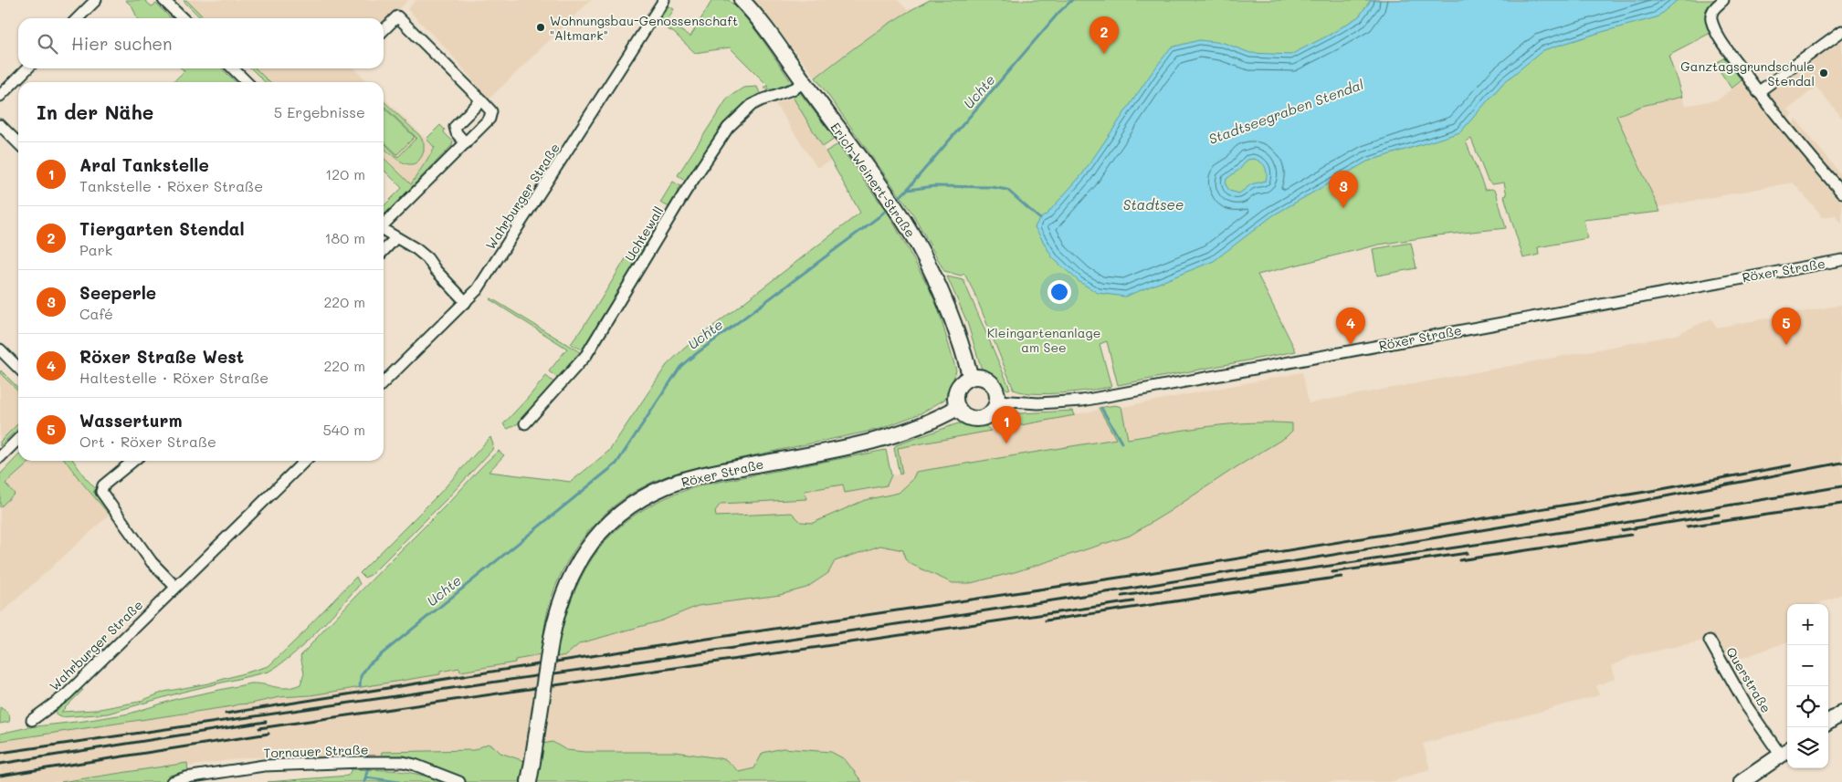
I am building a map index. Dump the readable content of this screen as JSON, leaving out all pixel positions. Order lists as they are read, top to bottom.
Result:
{
  "streets": {
    "street": [
      "Erich-Weinert-Straße",
      "Wahrburger Straße",
      "Uchtewall",
      "Röxer Straße",
      "Querstraße",
      "Tornauer Straße"
    ]
  },
  "crossings": [
    ["Erich-Weinert-Straße", "Uchtewall"],
    ["Erich-Weinert-Straße", "Röxer Straße"]
  ],
  "water": ["Uchte", "Stadtseegraben Stendal", "Stadtsee"],
  "parks": ["Kleingartenanlage am See"],
  "places": ["Wohnungsbau-Genossenschaft \"Altmark\"", "Ganztagsgrundschule Stendal"],
  "page": {
    "pins": [
      "2",
      "3",
      "4",
      "5",
      "1"
    ],
    "search": "Hier suchen",
    "heading": ["In der Nähe", "5 Ergebnisse"],
    "list": [
      {
        "mark": "1",
        "name": "Aral Tankstelle",
        "note": "Tankstelle · Röxer Straße",
        "value": "120 m"
      },
      {
        "mark": "2",
        "name": "Tiergarten Stendal",
        "note": "Park",
        "value": "180 m"
      },
      {
        "mark": "3",
        "name": "Seeperle",
        "note": "Café",
        "value": "220 m"
      },
      {
        "mark": "4",
        "name": "Röxer Straße West",
        "note": "Haltestelle · Röxer Straße",
        "value": "220 m"
      },
      {
        "mark": "5",
        "name": "Wasserturm",
        "note": "Ort · Röxer Straße",
        "value": "540 m"
      }
    ],
    "map_buttons": ["+", "−"]
  }
}
